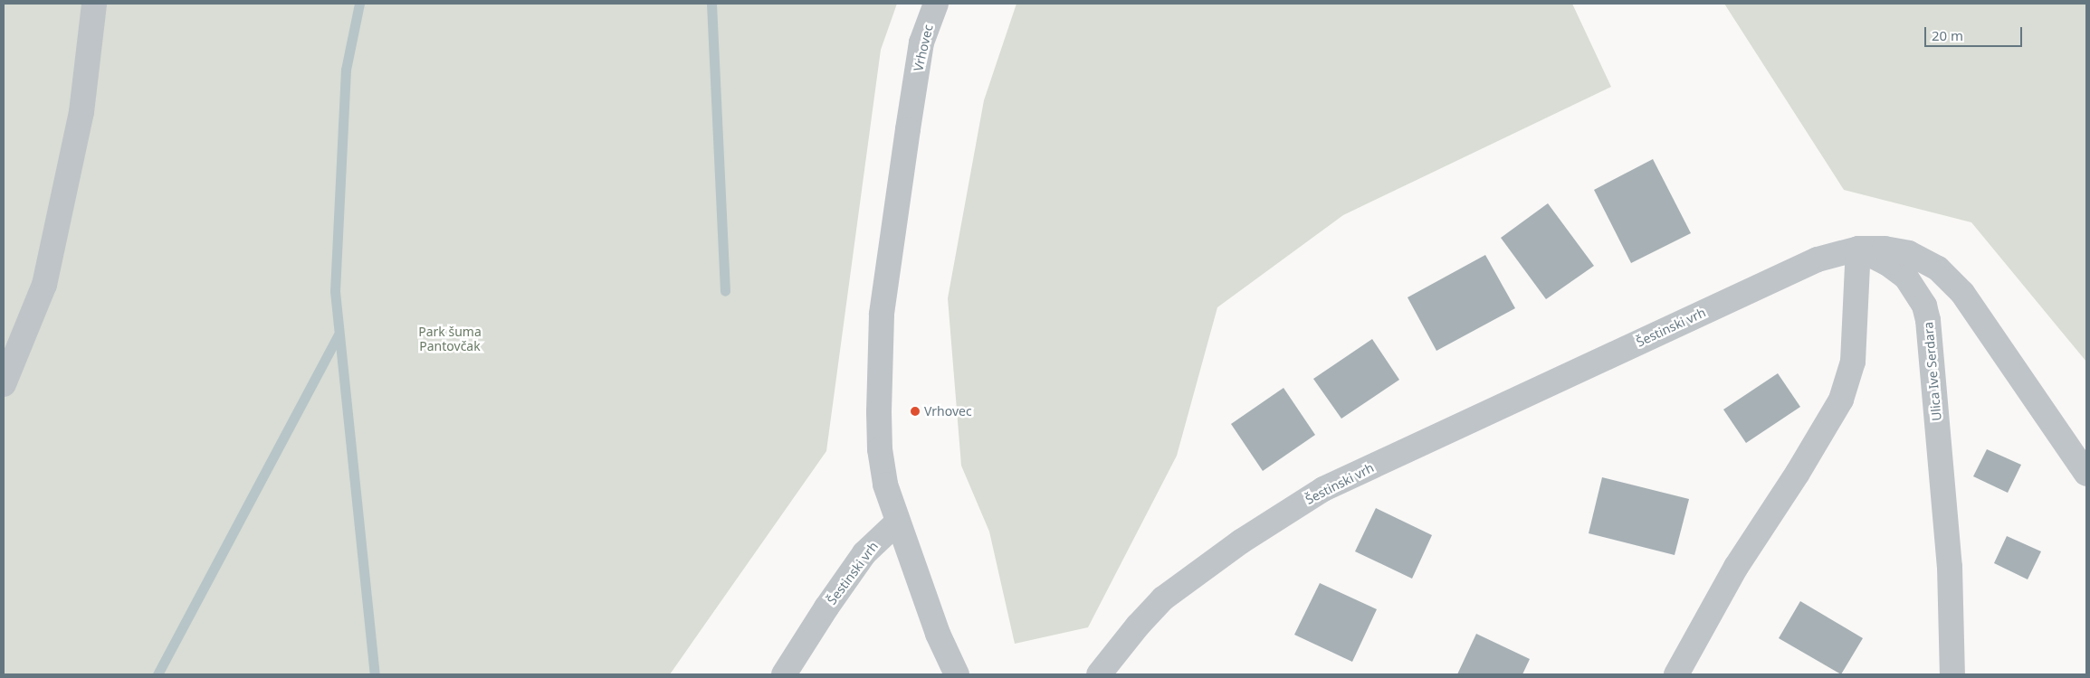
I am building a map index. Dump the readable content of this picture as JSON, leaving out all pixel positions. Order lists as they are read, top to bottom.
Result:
{
  "streets": {
    "street": ["Vrhovec", "Šestinski vrh", "Ulica Ive Serdara"]
  },
  "crossings": [
    ["Vrhovec", "Šestinski vrh"],
    ["Šestinski vrh", "Ulica Ive Serdara"]
  ],
  "parks": ["Park šuma Pantovčak"],
  "places": ["Vrhovec"],
  "scale_bar": "20 m"
}
